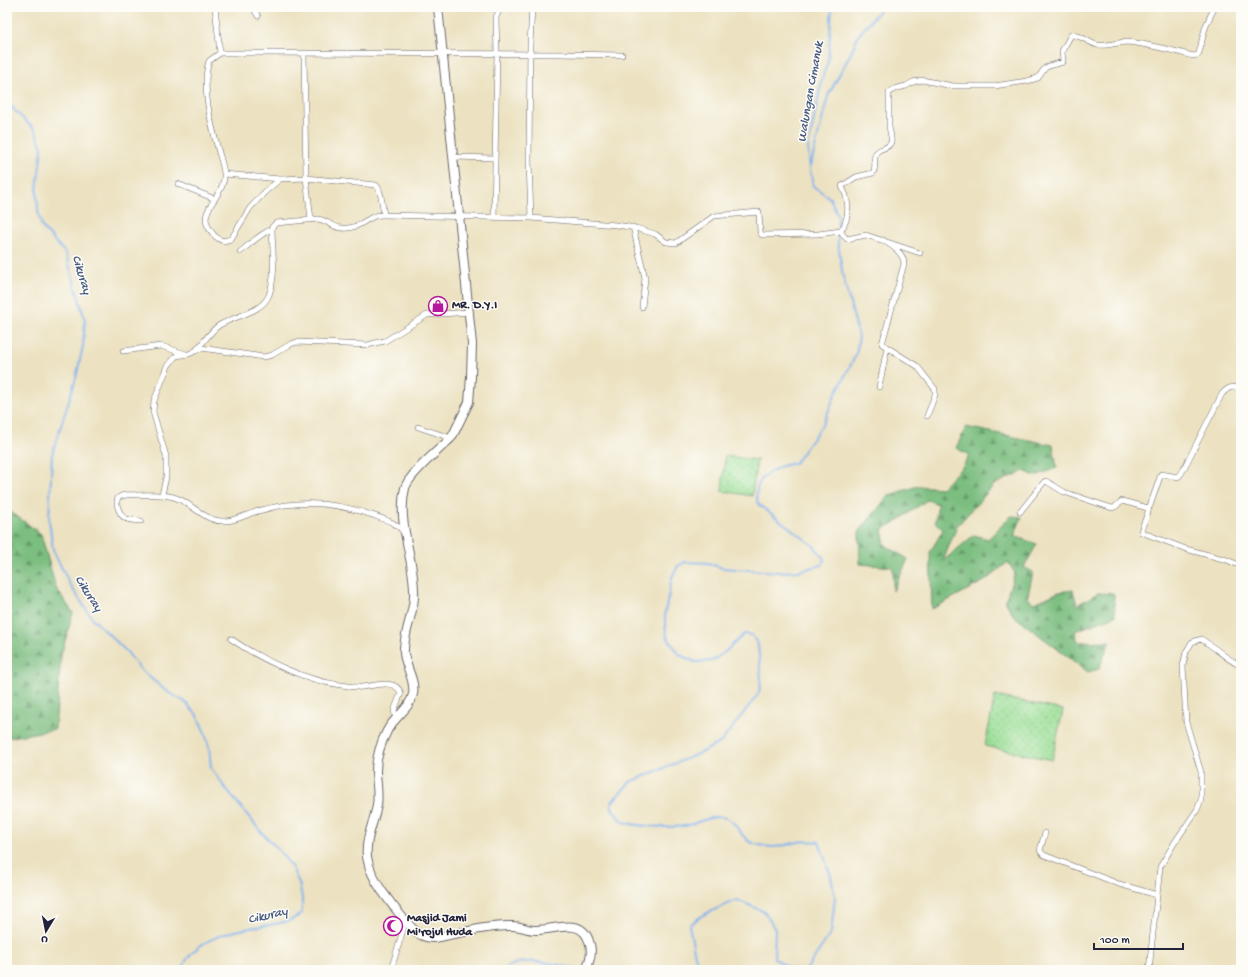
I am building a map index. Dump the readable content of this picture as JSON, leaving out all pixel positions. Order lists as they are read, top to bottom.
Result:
{
  "water": ["Walungan Cimanuk", "Cikuray"],
  "places": {
    "shop": ["MR. D.Y.I"],
    "mosque": ["Masjid Jami Mi'rojul Huda"]
  },
  "scale_bar": "100 m",
  "north": "bottom"
}
